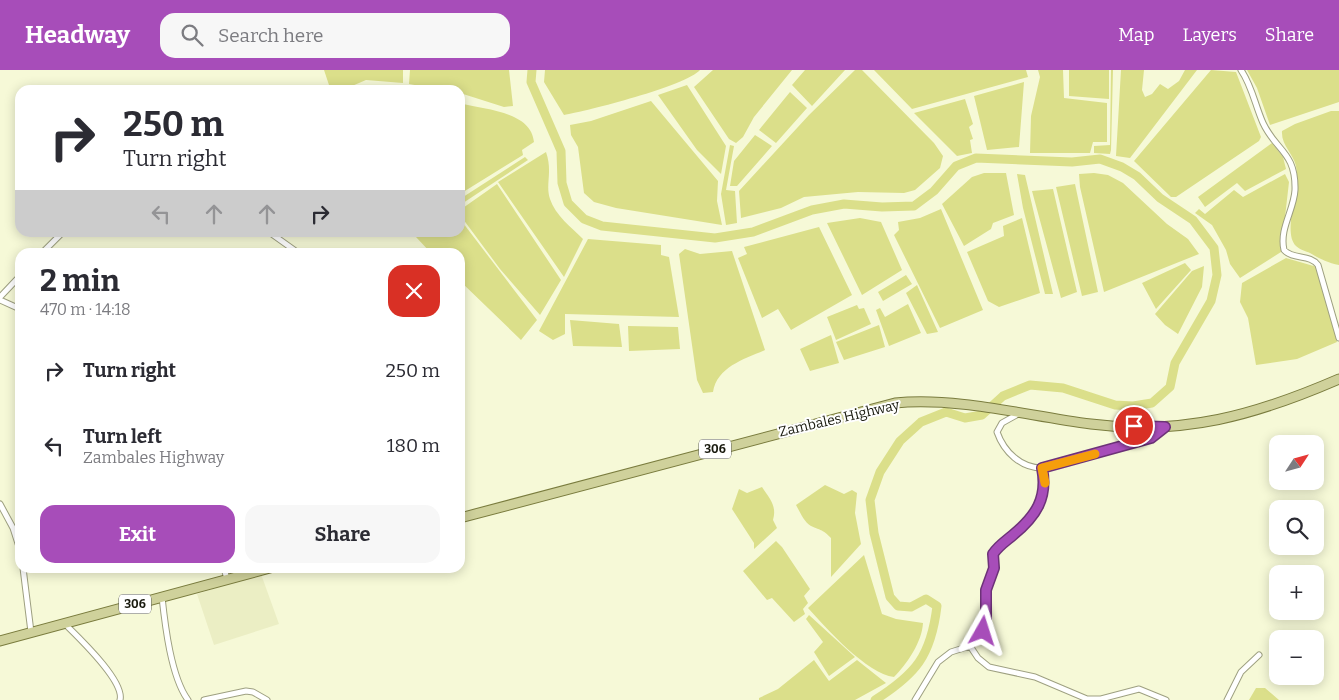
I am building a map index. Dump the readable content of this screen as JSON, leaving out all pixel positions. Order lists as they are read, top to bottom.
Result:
{
  "streets": {
    "main road": ["Zambales Highway", "306"]
  },
  "north": "top right",
  "page": {
    "header": "Headway",
    "search": "Search here",
    "nav": ["Map", "Layers", "Share"],
    "turn": ["250 m", "Turn right"],
    "heading": ["2 min", "470 m · 14:18"],
    "list": [
      {
        "name": "Turn right",
        "value": "250 m"
      },
      {
        "name": "Turn left",
        "note": "Zambales Highway",
        "value": "180 m"
      }
    ],
    "map_buttons": ["+", "−"],
    "buttons": ["Exit", "Share"]
  }
}
